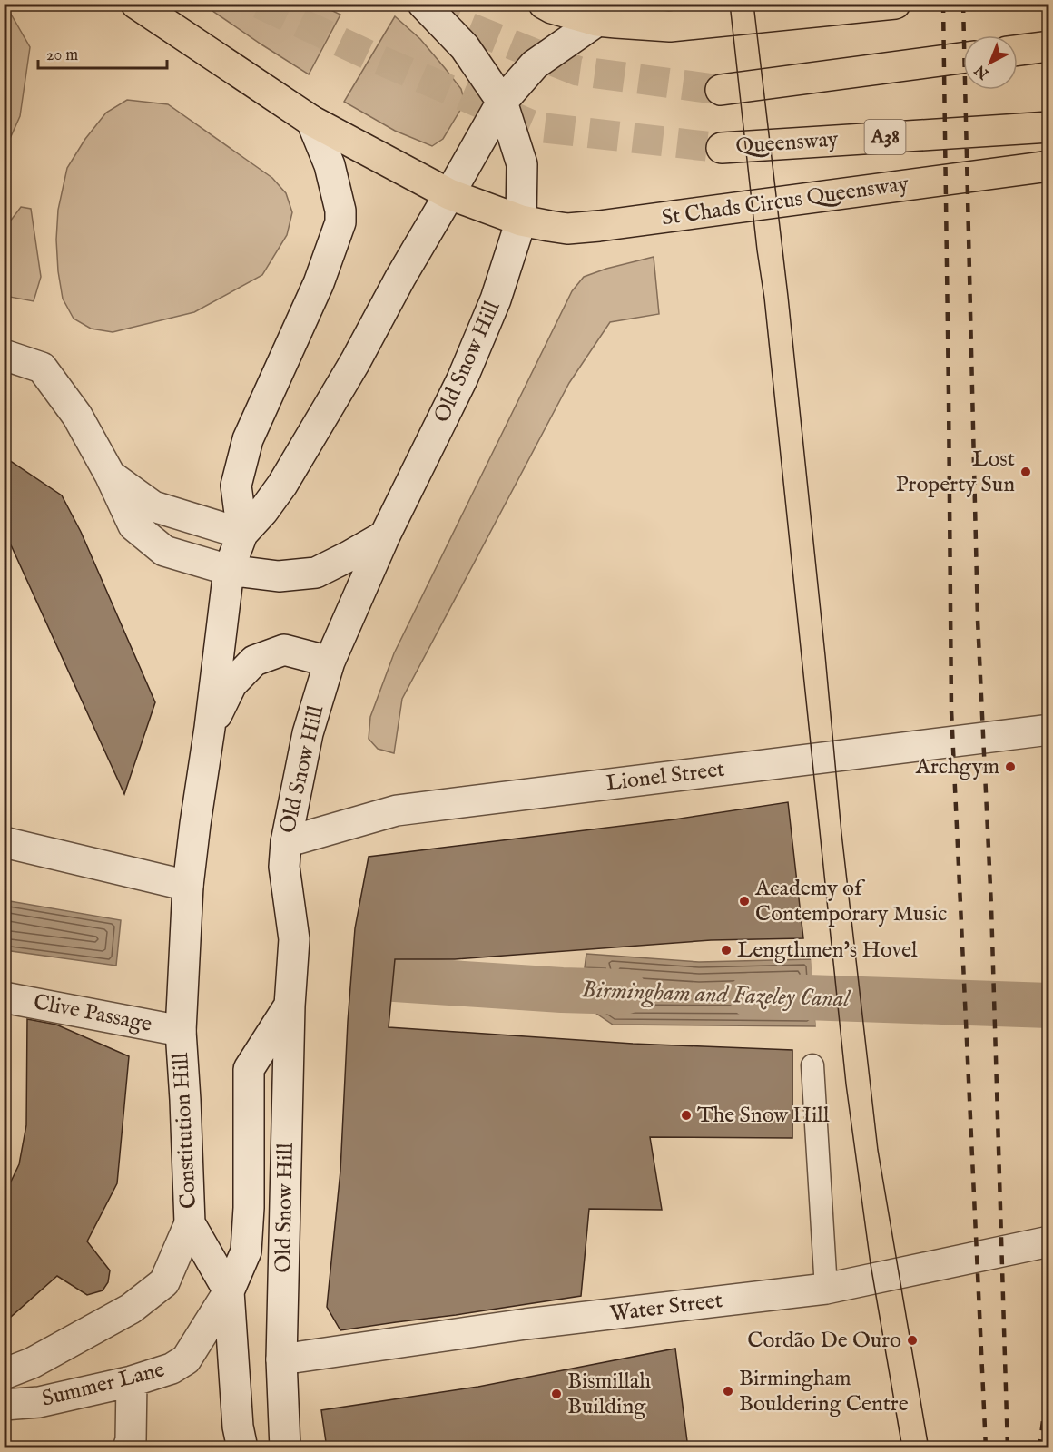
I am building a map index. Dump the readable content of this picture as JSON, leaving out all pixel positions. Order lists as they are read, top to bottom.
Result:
{
  "streets": {
    "highway": ["A38", "Queensway", "St Chads Circus Queensway"],
    "main road": [
      "Old Snow Hill",
      "Lionel Street",
      "Clive Passage",
      "Constitution Hill",
      "Water Street",
      "Summer Lane"
    ]
  },
  "crossings": [
    ["St Chads Circus Queensway", "Old Snow Hill"],
    ["Old Snow Hill", "Lionel Street"],
    ["Old Snow Hill", "Constitution Hill"],
    ["Old Snow Hill", "Water Street"],
    ["Clive Passage", "Constitution Hill"],
    ["Constitution Hill", "Summer Lane"]
  ],
  "water": ["Birmingham and Fazeley Canal"],
  "places": [
    "Lost Property Sun",
    "Archgym",
    "Academy of Contemporary Music",
    "Lengthmen's Hovel",
    "The Snow Hill",
    "Cordão De Ouro",
    "Birmingham Bouldering Centre",
    "Bismillah Building"
  ],
  "scale_bar": "20 m",
  "north": "bottom left"
}
